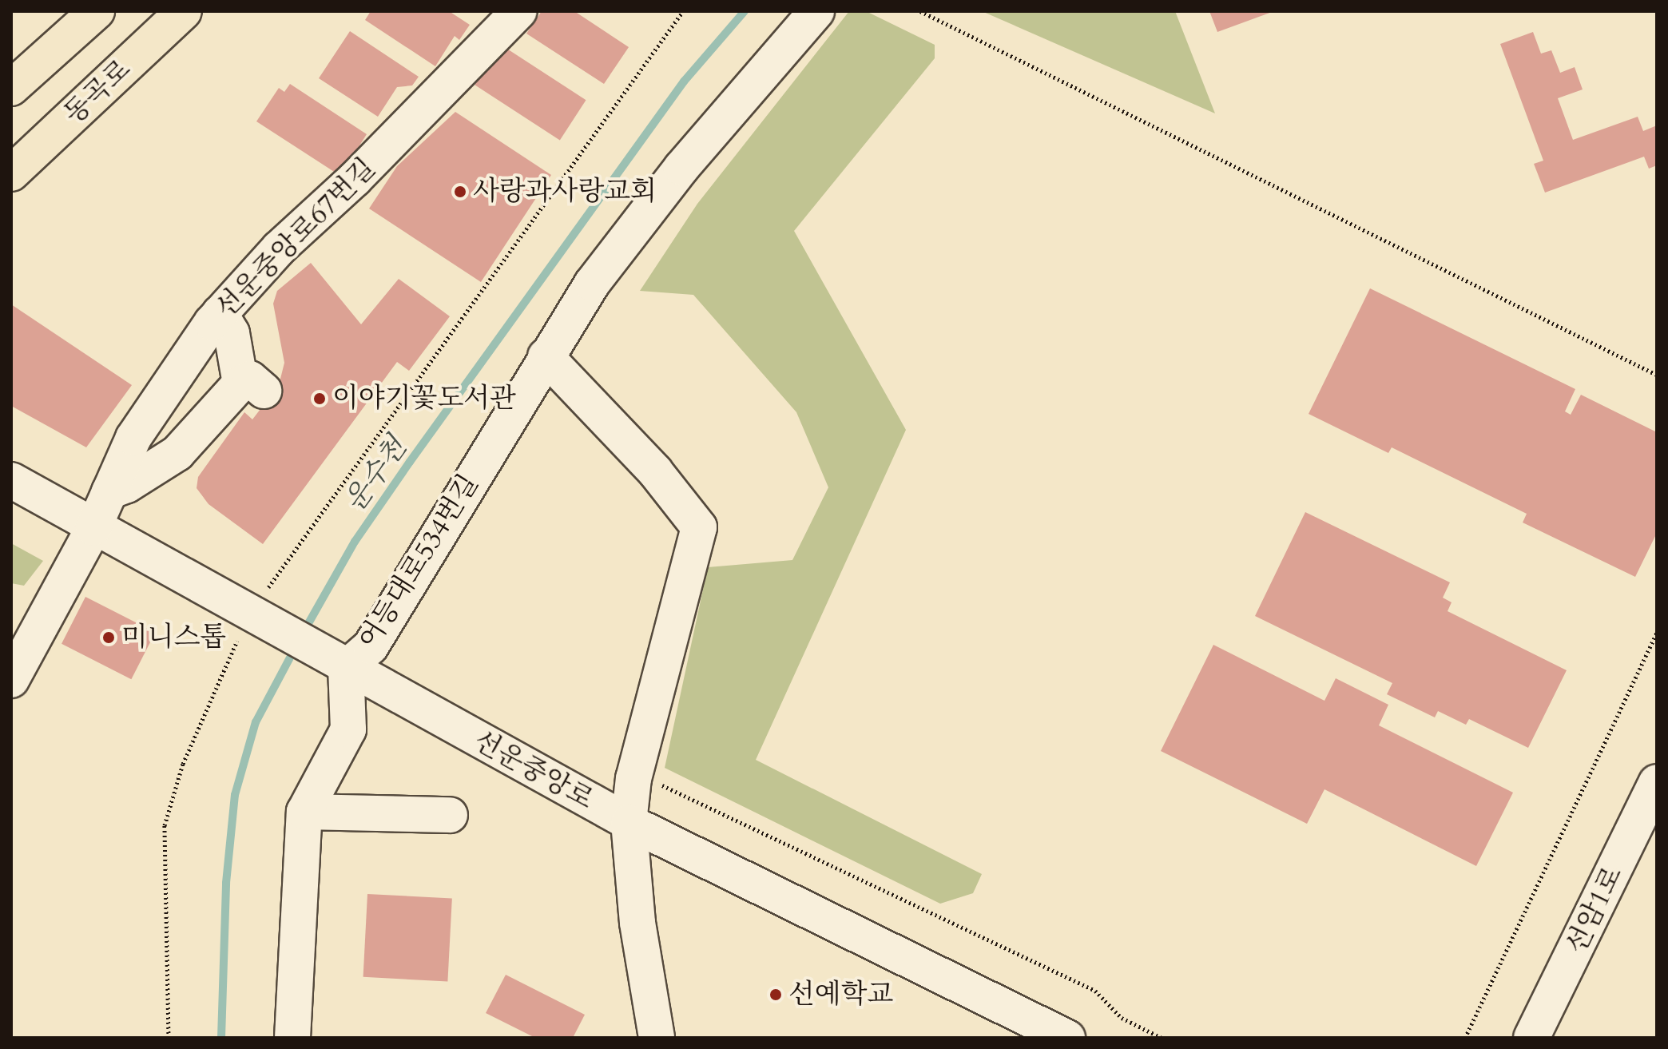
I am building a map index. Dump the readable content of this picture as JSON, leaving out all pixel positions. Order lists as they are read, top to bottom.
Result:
{
  "streets": {
    "main road": ["동곡로"],
    "street": [
      "선운중앙로67번길",
      "어등대로534번길",
      "선운중앙로",
      "선암1로"
    ]
  },
  "crossings": [
    ["선운중앙로67번길", "선운중앙로"],
    ["어등대로534번길", "선운중앙로"]
  ],
  "water": ["운수천"],
  "places": [
    "사랑과사랑교회",
    "이야기꽃도서관",
    "미니스톱",
    "선예학교"
  ]
}
